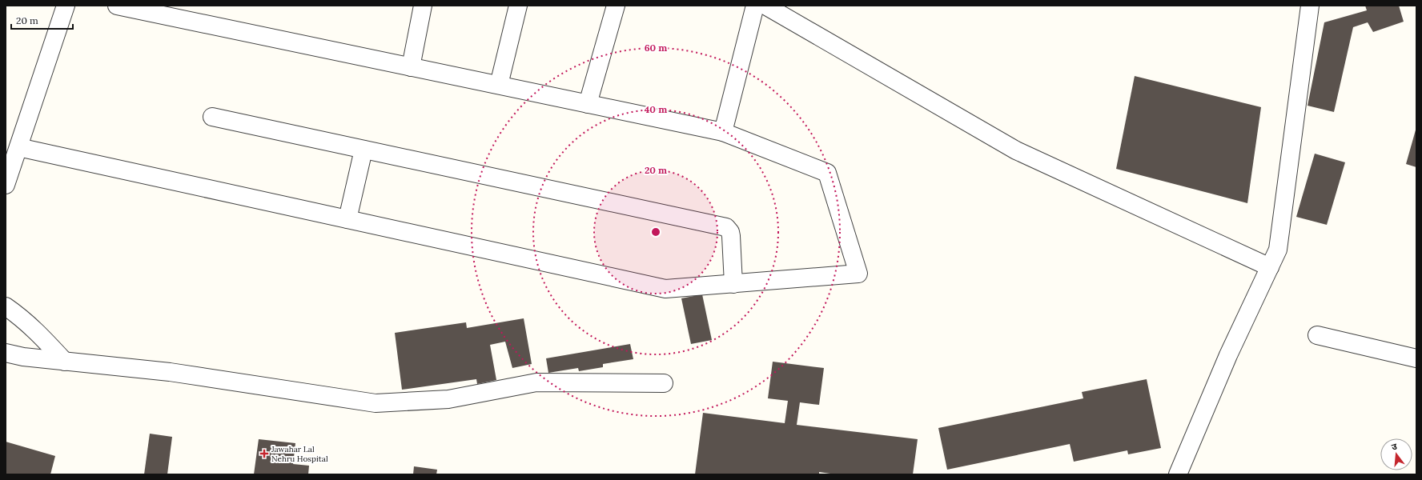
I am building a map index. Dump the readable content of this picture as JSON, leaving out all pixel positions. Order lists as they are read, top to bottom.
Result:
{
  "places": {
    "health": ["Jawahar Lal Nehru Hospital"]
  },
  "scale_bar": "20 m",
  "north": "top",
  "rings": ["60 m", "40 m", "20 m"]
}
